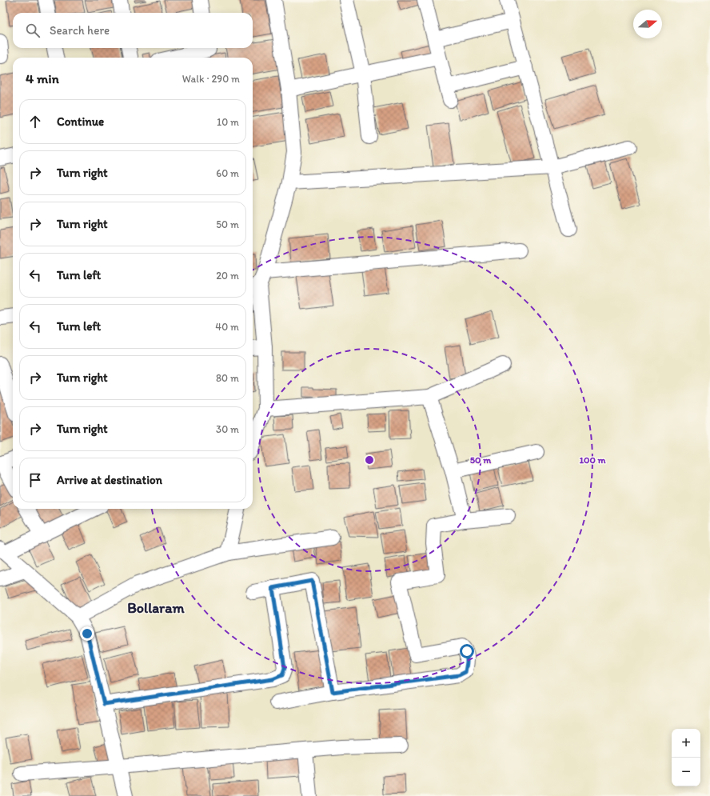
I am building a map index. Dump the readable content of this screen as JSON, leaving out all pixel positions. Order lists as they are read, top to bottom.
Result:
{
  "districts": ["Bollaram"],
  "north": "right",
  "page": {
    "search": "Search here",
    "heading": ["4 min", "Walk · 290 m"],
    "list": [
      ["Continue", "10 m"],
      ["Turn right", "60 m"],
      ["Turn right", "50 m"],
      ["Turn left", "20 m"],
      ["Turn left", "40 m"],
      ["Turn right", "80 m"],
      ["Turn right", "30 m"],
      "Arrive at destination"
    ],
    "map_buttons": ["+", "−"]
  },
  "rings": ["50 m", "100 m"]
}
